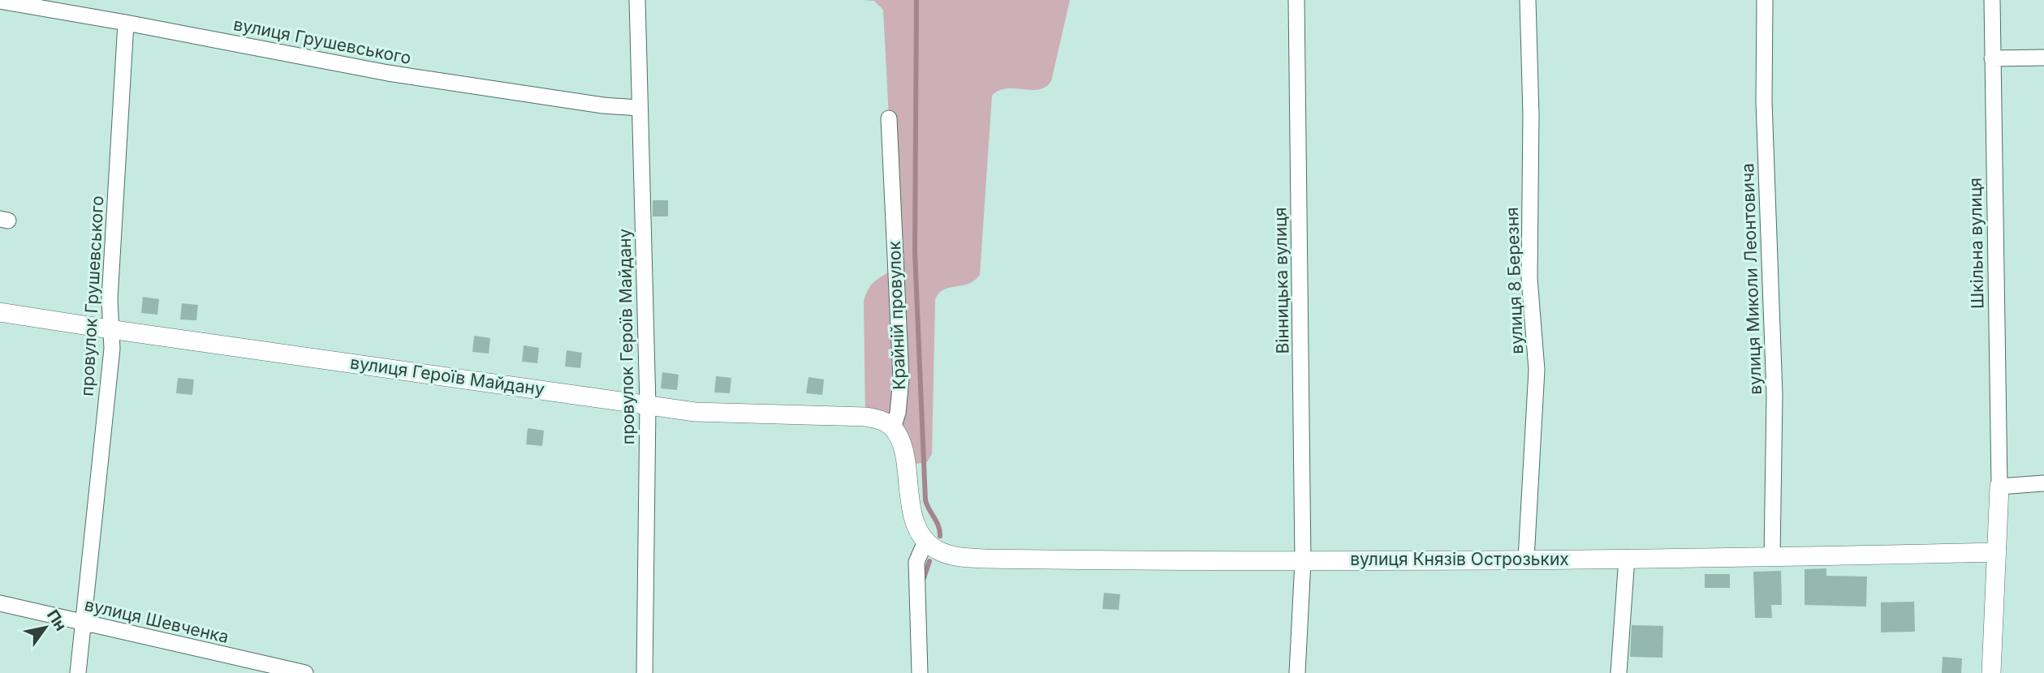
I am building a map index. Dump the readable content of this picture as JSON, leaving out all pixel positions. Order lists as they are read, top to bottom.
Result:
{
  "streets": {
    "street": [
      "вулиця Грушевського",
      "Шкільна вулиця",
      "вулиця Миколи Леонтовича",
      "Вінницька вулиця",
      "вулиця 8 Березня",
      "провулок Грушевського",
      "Крайній провулок",
      "провулок Героїв Майдану",
      "вулиця Героїв Майдану",
      "вулиця Князів Острозьких",
      "вулиця Шевченка"
    ]
  },
  "crossings": [
    ["вулиця Грушевського", "провулок Грушевського"],
    ["вулиця Грушевського", "провулок Героїв Майдану"],
    ["вулиця Миколи Леонтовича", "вулиця Князів Острозьких"],
    ["Вінницька вулиця", "вулиця Князів Острозьких"],
    ["вулиця 8 Березня", "вулиця Князів Острозьких"],
    ["провулок Грушевського", "вулиця Героїв Майдану"],
    ["провулок Грушевського", "вулиця Шевченка"],
    ["Крайній провулок", "вулиця Героїв Майдану"],
    ["провулок Героїв Майдану", "вулиця Героїв Майдану"]
  ],
  "north": "top right"
}
